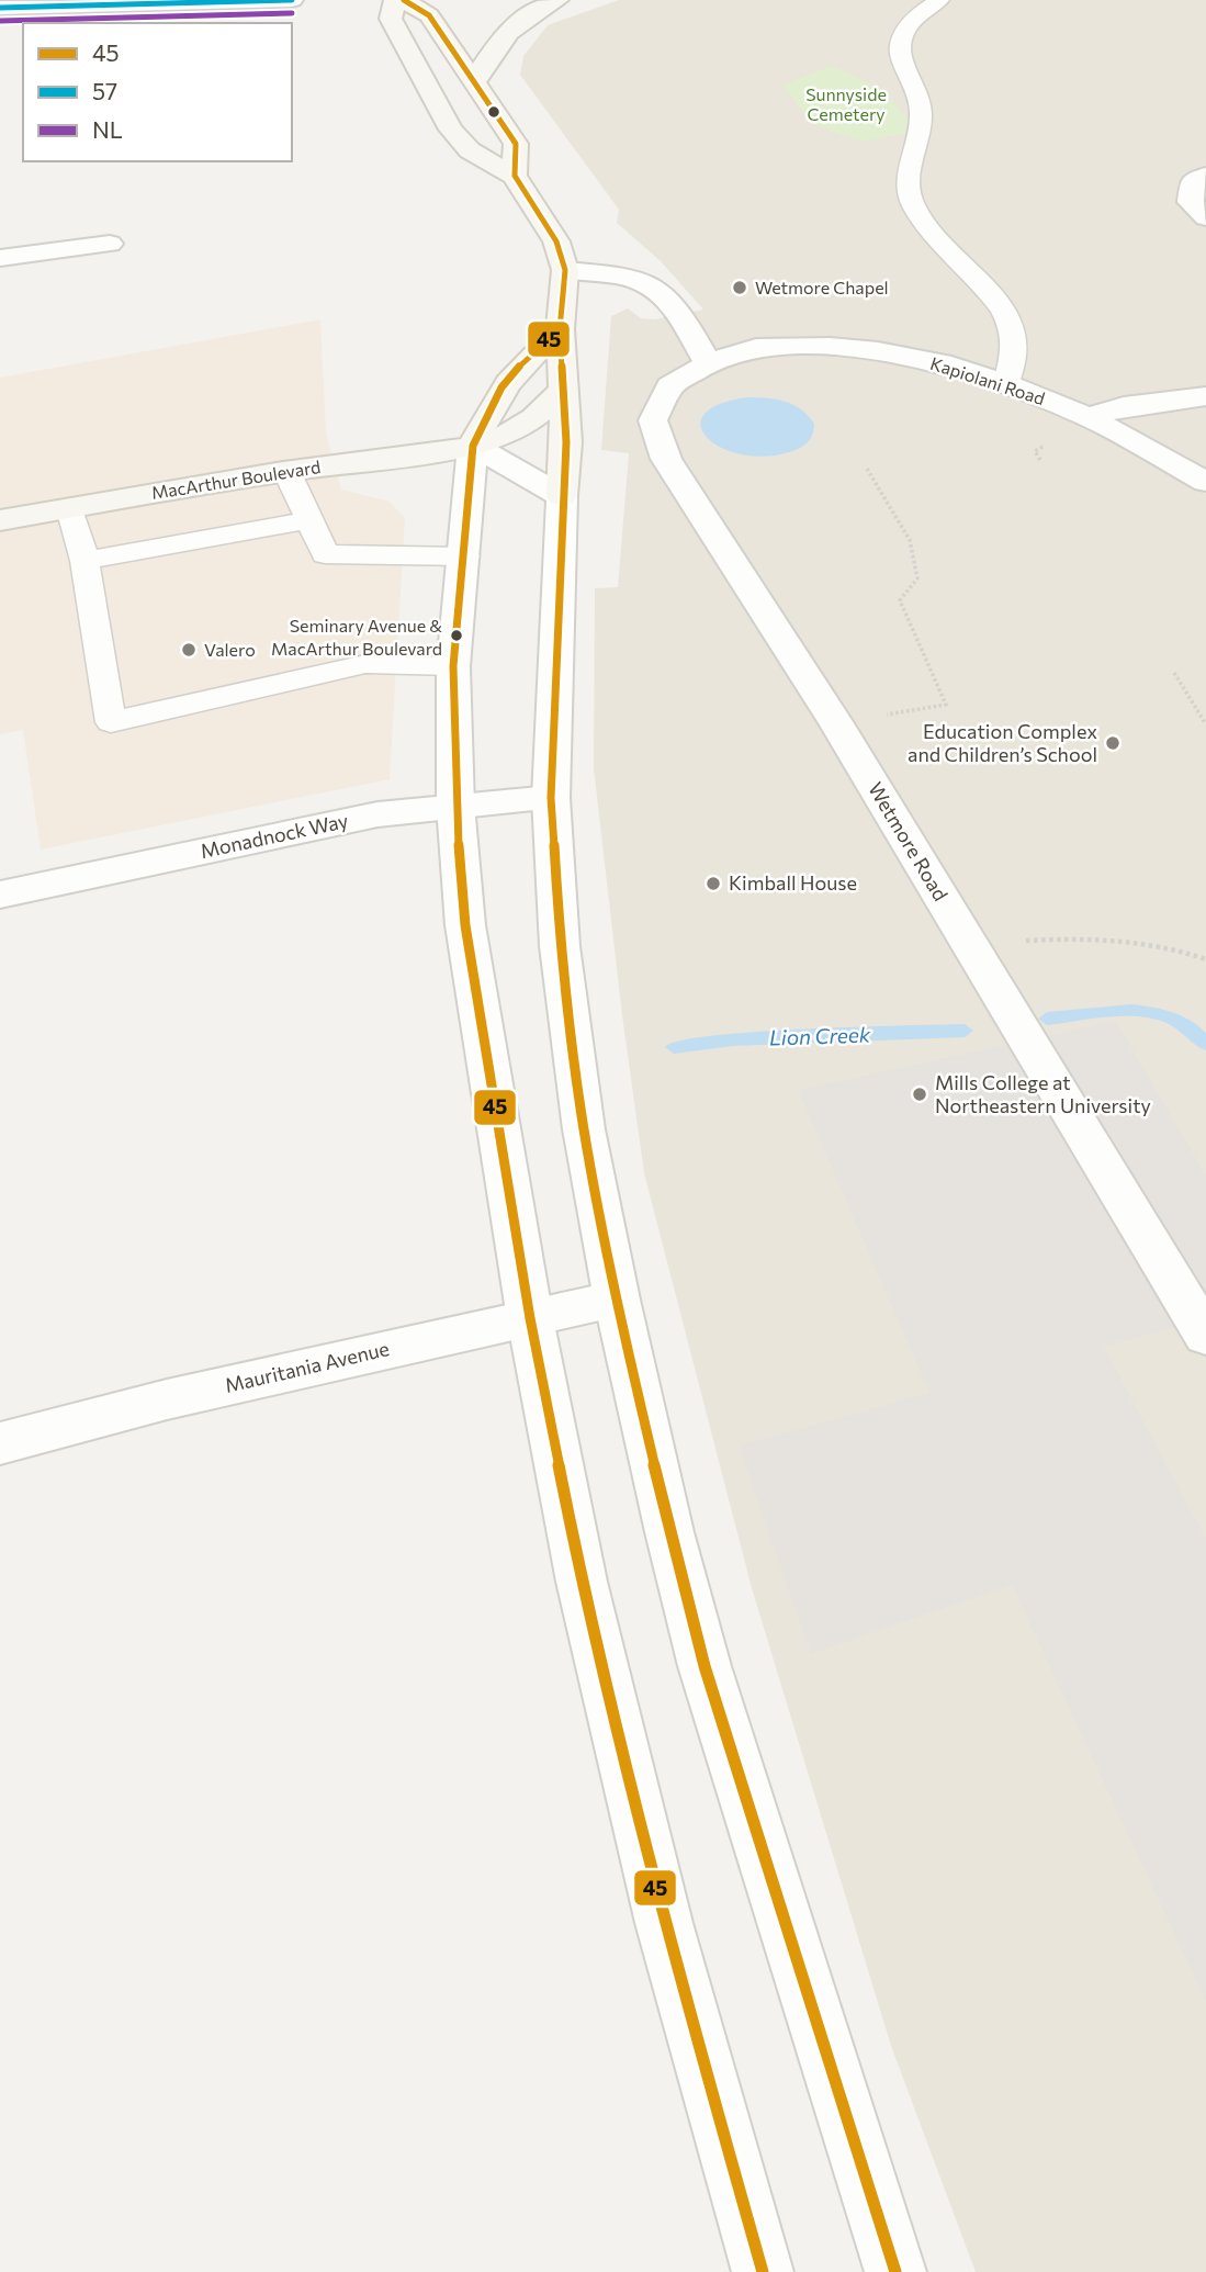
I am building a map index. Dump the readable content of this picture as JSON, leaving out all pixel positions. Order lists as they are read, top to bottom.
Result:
{
  "streets": {
    "main road": ["MacArthur Boulevard"],
    "street": [
      "Kapiolani Road",
      "Monadnock Way",
      "Wetmore Road",
      "Mauritania Avenue"
    ]
  },
  "crossings": [
    ["Kapiolani Road", "Wetmore Road"]
  ],
  "water": ["Lion Creek"],
  "parks": ["Sunnyside Cemetery"],
  "places": [
    "Wetmore Chapel",
    "Seminary Avenue & MacArthur Boulevard",
    "Valero",
    "Education Complex and Children’s School",
    "Kimball House",
    "Mills College at Northeastern University"
  ],
  "lines": ["transit line 45", "transit line 57", "transit line NL"],
  "legend": ["45", "57", "NL"]
}
